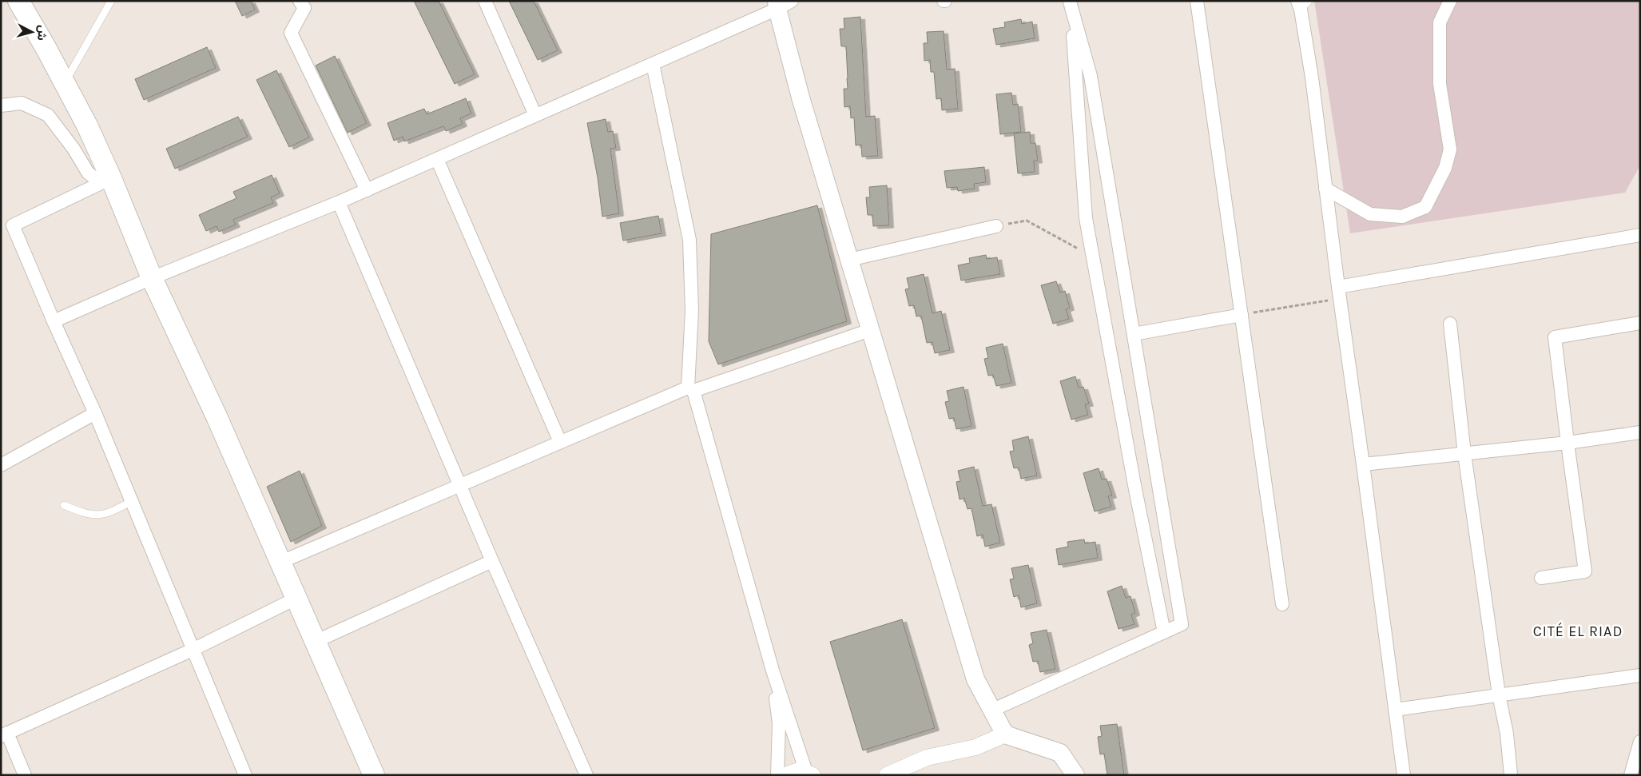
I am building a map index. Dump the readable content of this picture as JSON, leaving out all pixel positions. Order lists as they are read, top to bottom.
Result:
{
  "districts": ["CITÉ EL RIAD"],
  "north": "right"
}
